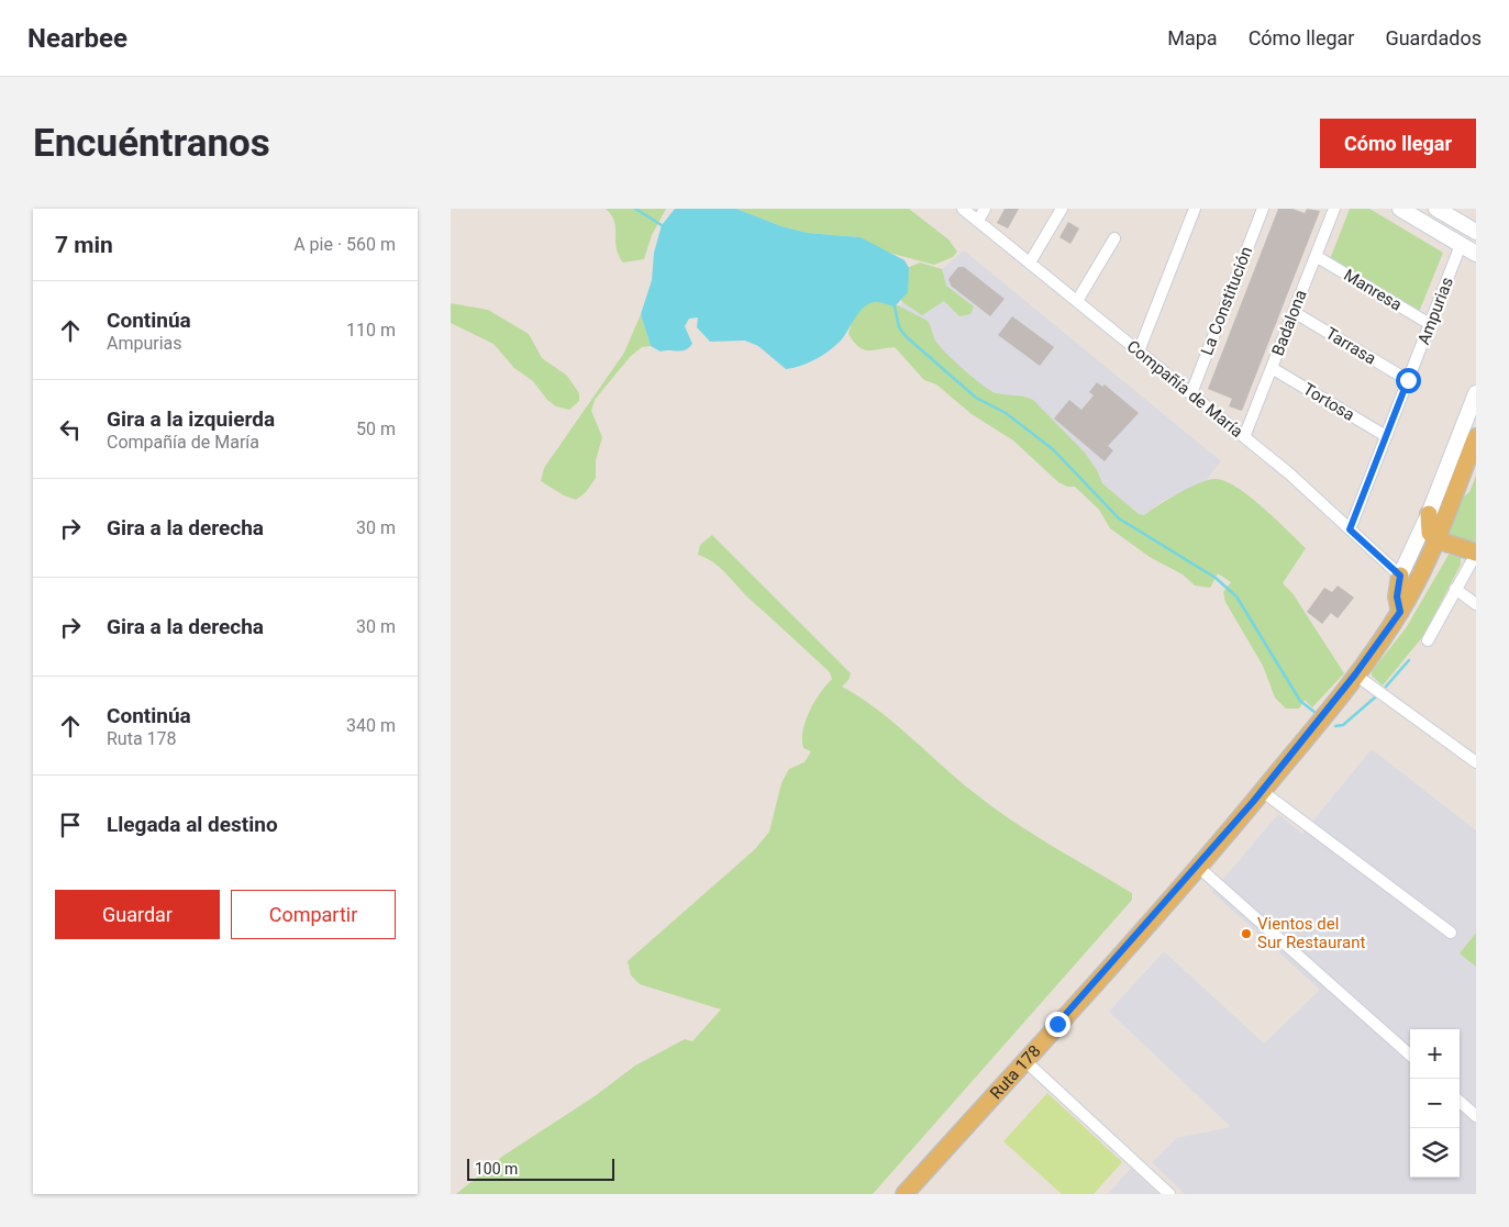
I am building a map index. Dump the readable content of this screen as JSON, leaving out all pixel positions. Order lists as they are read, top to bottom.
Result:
{
  "streets": {
    "main road": ["Ruta 178"],
    "street": [
      "Manresa",
      "La Constitución",
      "Ampurias",
      "Badalona",
      "Tarrasa",
      "Compañía de María",
      "Tortosa"
    ]
  },
  "crossings": [
    ["Manresa", "Ampurias"],
    ["Manresa", "Badalona"],
    ["La Constitución", "Compañía de María"],
    ["Ampurias", "Tarrasa"],
    ["Ampurias", "Compañía de María"],
    ["Ampurias", "Tortosa"],
    ["Badalona", "Tarrasa"],
    ["Badalona", "Compañía de María"],
    ["Badalona", "Tortosa"]
  ],
  "places": ["Vientos del Sur Restaurant"],
  "scale_bar": "100 m",
  "page": {
    "header": "Nearbee",
    "nav": ["Mapa", "Cómo llegar", "Guardados"],
    "buttons": [
      "Cómo llegar",
      ["Guardar", "Compartir"]
    ],
    "title": "Encuéntranos",
    "heading": ["7 min", "A pie · 560 m"],
    "list": [
      ["Continúa", "Ampurias", "110 m"],
      ["Gira a la izquierda", "Compañía de María", "50 m"],
      ["Gira a la derecha", "30 m"],
      ["Gira a la derecha", "30 m"],
      ["Continúa", "Ruta 178", "340 m"],
      "Llegada al destino"
    ],
    "map_buttons": ["+", "−"],
    "scale": "100 m"
  }
}
